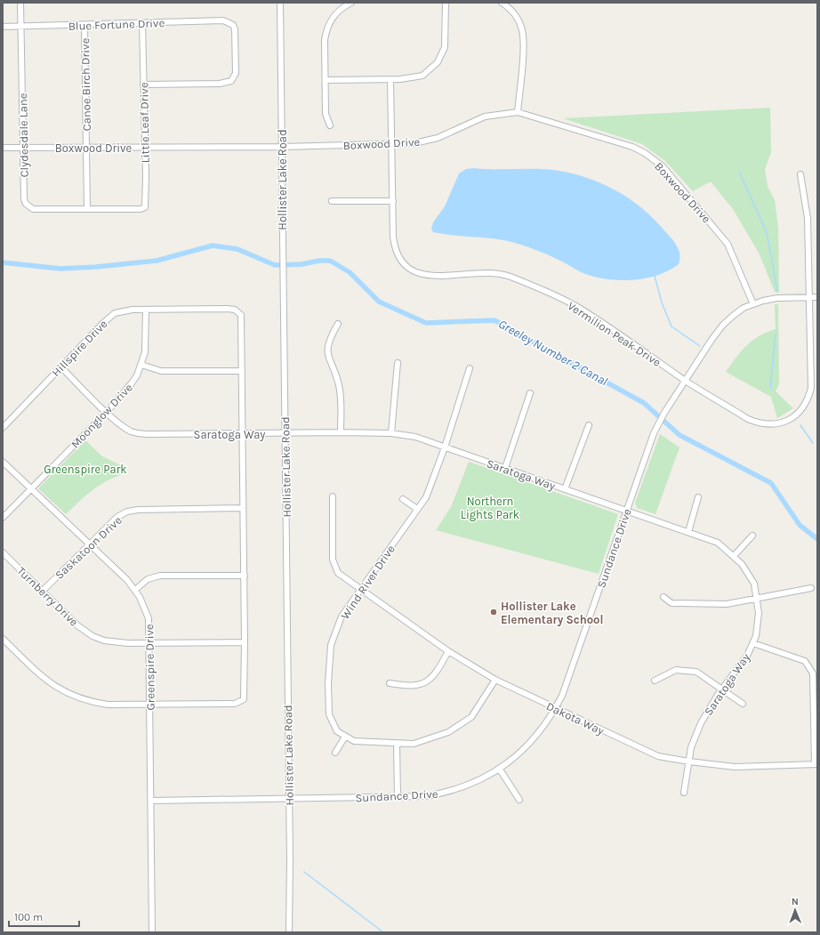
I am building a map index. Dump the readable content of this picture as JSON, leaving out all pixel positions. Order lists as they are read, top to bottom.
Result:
{
  "streets": {
    "street": [
      "Blue Fortune Drive",
      "Canoe Birch Drive",
      "Little Leaf Drive",
      "Clydesdale Lane",
      "Boxwood Drive",
      "Hollister Lake Road",
      "Vermilion Peak Drive",
      "Hillspire Drive",
      "Moonglow Drive",
      "Saratoga Way",
      "Saskatoon Drive",
      "Sundance Drive",
      "Wind River Drive",
      "Turnberry Drive",
      "Greenspire Drive",
      "Dakota Way"
    ]
  },
  "crossings": [
    ["Blue Fortune Drive", "Canoe Birch Drive"],
    ["Blue Fortune Drive", "Little Leaf Drive"],
    ["Blue Fortune Drive", "Clydesdale Lane"],
    ["Canoe Birch Drive", "Little Leaf Drive"],
    ["Canoe Birch Drive", "Clydesdale Lane"],
    ["Canoe Birch Drive", "Boxwood Drive"],
    ["Little Leaf Drive", "Clydesdale Lane"],
    ["Little Leaf Drive", "Boxwood Drive"],
    ["Clydesdale Lane", "Boxwood Drive"],
    ["Boxwood Drive", "Hollister Lake Road"],
    ["Boxwood Drive", "Vermilion Peak Drive"],
    ["Boxwood Drive", "Sundance Drive"],
    ["Hollister Lake Road", "Saratoga Way"],
    ["Hollister Lake Road", "Sundance Drive"],
    ["Vermilion Peak Drive", "Sundance Drive"],
    ["Hillspire Drive", "Moonglow Drive"],
    ["Hillspire Drive", "Saratoga Way"],
    ["Moonglow Drive", "Saratoga Way"],
    ["Moonglow Drive", "Greenspire Drive"],
    ["Saratoga Way", "Sundance Drive"],
    ["Saratoga Way", "Wind River Drive"],
    ["Saratoga Way", "Dakota Way"],
    ["Saskatoon Drive", "Turnberry Drive"],
    ["Saskatoon Drive", "Greenspire Drive"],
    ["Sundance Drive", "Greenspire Drive"],
    ["Sundance Drive", "Dakota Way"],
    ["Wind River Drive", "Dakota Way"],
    ["Turnberry Drive", "Greenspire Drive"]
  ],
  "water": ["Greeley Number 2 Canal"],
  "parks": ["Greenspire Park", "Northern Lights Park"],
  "places": ["Hollister Lake Elementary School"],
  "scale_bar": "100 m",
  "north": "top"
}
